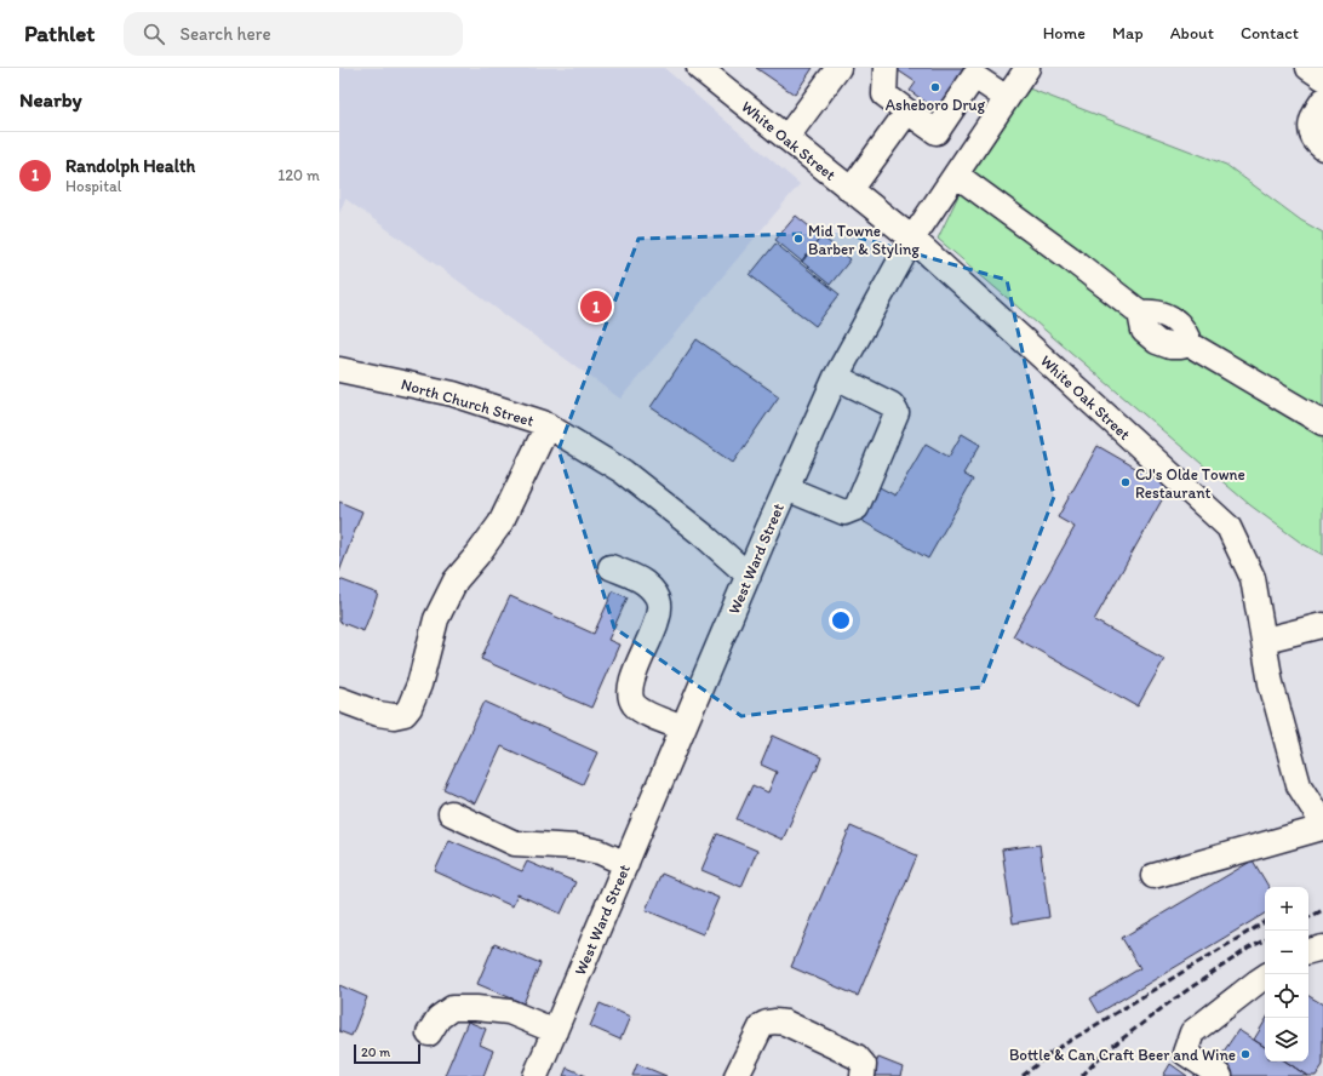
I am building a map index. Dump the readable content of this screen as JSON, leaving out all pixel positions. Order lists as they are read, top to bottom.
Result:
{
  "streets": {
    "street": ["White Oak Street", "North Church Street", "West Ward Street"]
  },
  "crossings": [
    ["White Oak Street", "West Ward Street"],
    ["North Church Street", "West Ward Street"]
  ],
  "places": [
    "Asheboro Drug",
    "Mid Towne Barber & Styling",
    "CJ's Olde Towne Restaurant",
    "Bottle & Can Craft Beer and Wine"
  ],
  "scale_bar": "20 m",
  "page": {
    "header": "Pathlet",
    "search": "Search here",
    "nav": [
      "Home",
      "Map",
      "About",
      "Contact"
    ],
    "heading": "Nearby",
    "list": [
      {
        "mark": "1",
        "name": "Randolph Health",
        "note": "Hospital",
        "value": "120 m"
      }
    ],
    "pins": "1",
    "map_buttons": ["+", "−"],
    "scale": "20 m"
  }
}
